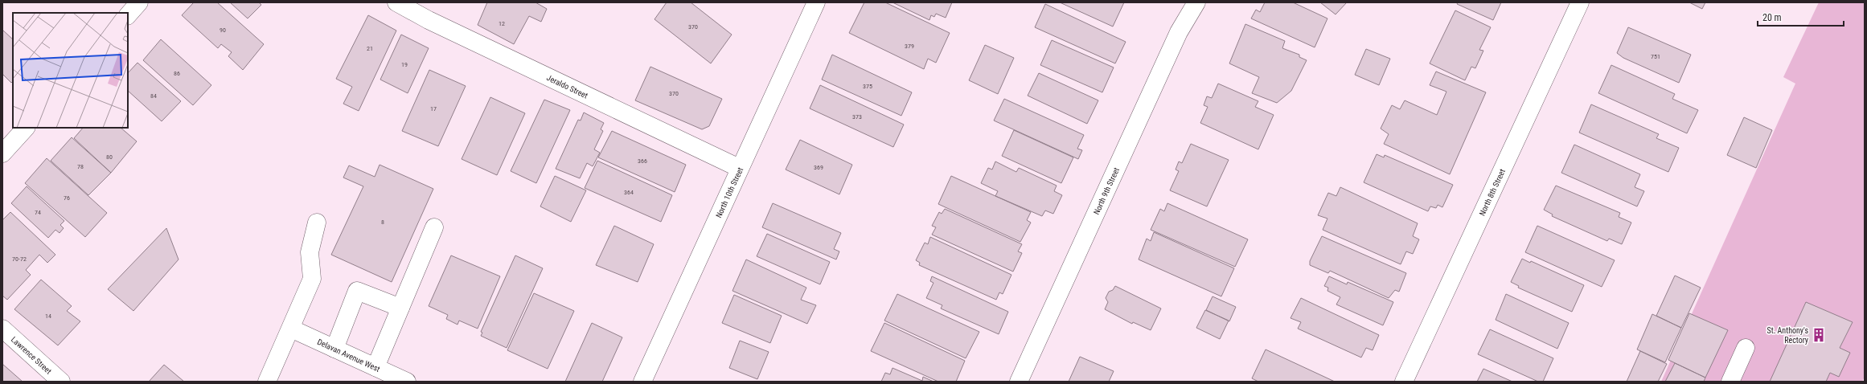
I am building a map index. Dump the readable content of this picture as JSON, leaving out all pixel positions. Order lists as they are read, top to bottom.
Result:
{
  "streets": {
    "street": [
      "Jeraldo Street",
      "North 9th Street",
      "North 10th Street",
      "North 8th Street",
      "Lawrence Street",
      "Delavan Avenue West"
    ]
  },
  "crossings": [
    ["Jeraldo Street", "North 10th Street"]
  ],
  "places": {
    "building": ["St. Anthony's Rectory"]
  },
  "house_numbers": [
    "12",
    "370",
    "90",
    "379",
    "21",
    "751",
    "19",
    "86",
    "375",
    "370",
    "84",
    "17",
    "373",
    "80",
    "366",
    "78",
    "369",
    "364",
    "76",
    "74",
    "8",
    "70-72",
    "14"
  ],
  "scale_bar": "20 m"
}
